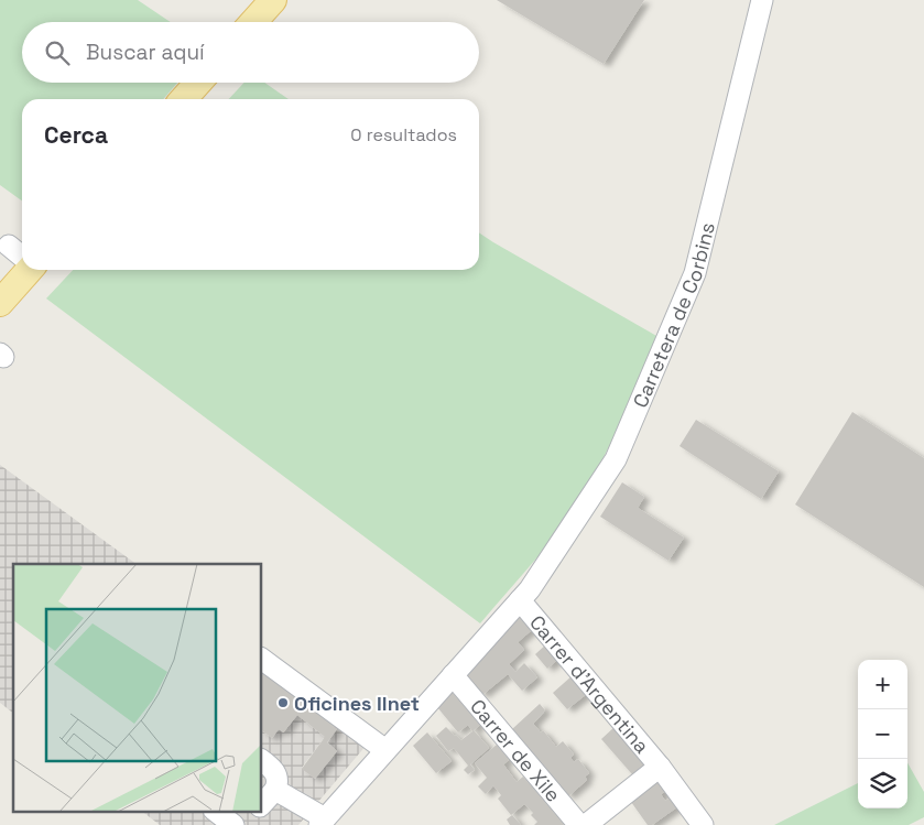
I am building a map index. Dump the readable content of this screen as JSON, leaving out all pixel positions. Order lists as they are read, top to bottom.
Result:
{
  "streets": {
    "street": ["Carretera de Corbins", "Carrer d'Argentina", "Carrer de Xile"]
  },
  "crossings": [
    ["Carretera de Corbins", "Carrer d'Argentina"],
    ["Carretera de Corbins", "Carrer de Xile"]
  ],
  "places": ["Oficines Ilnet"],
  "page": {
    "search": "Buscar aquí",
    "heading": ["Cerca", "0 resultados"],
    "map_buttons": ["+", "−"]
  }
}
